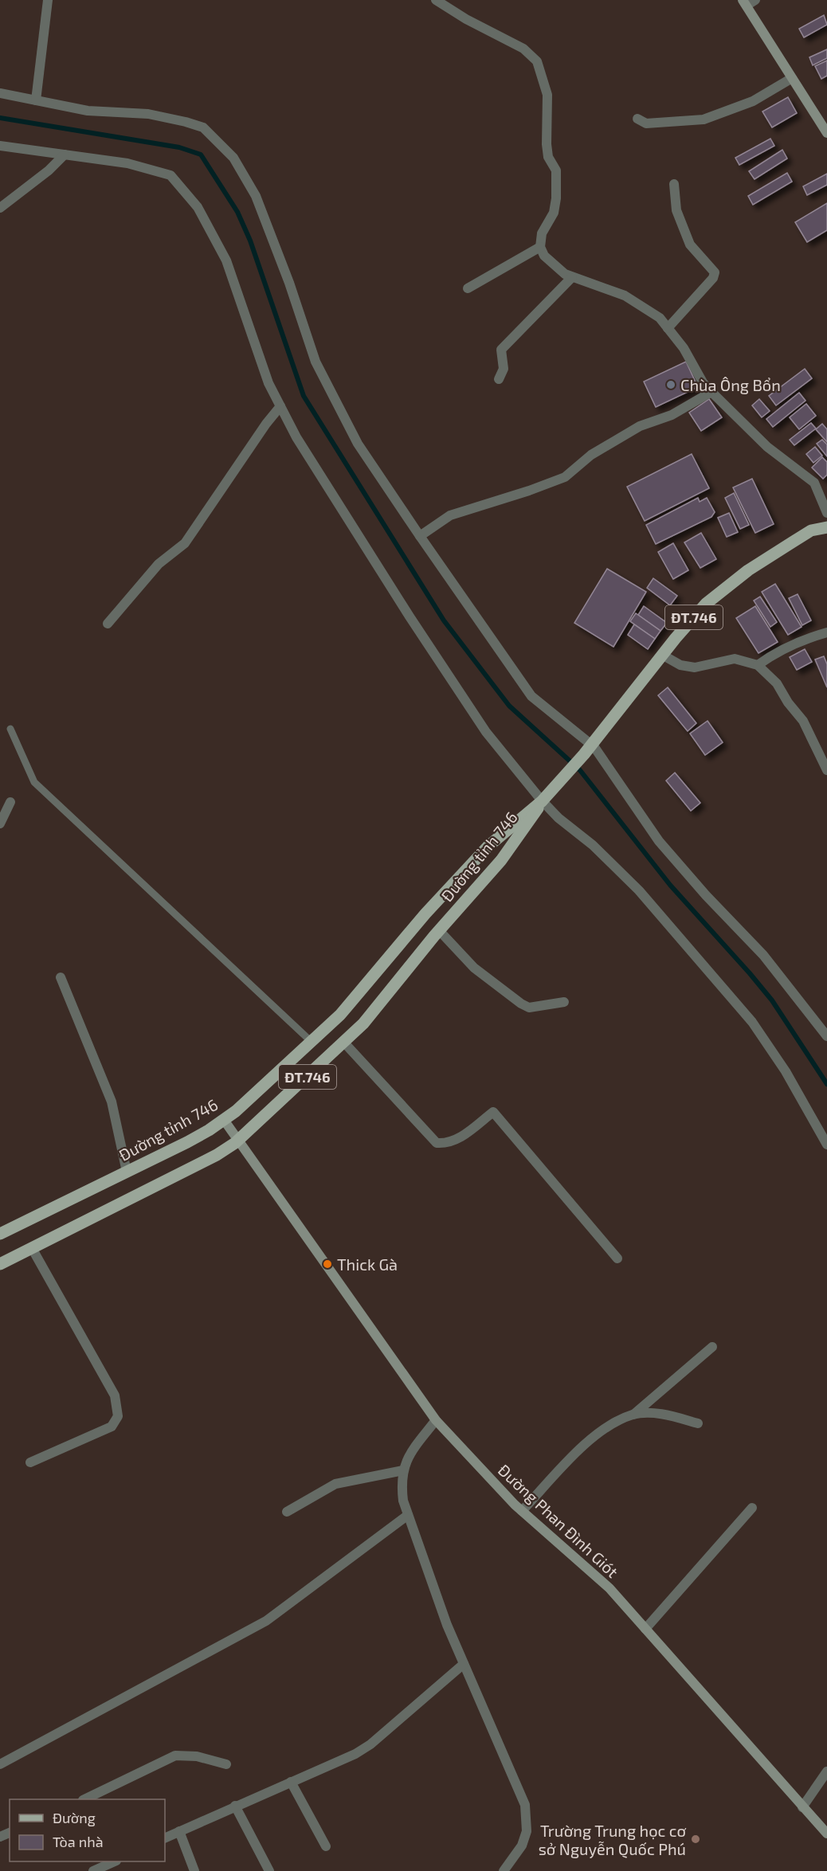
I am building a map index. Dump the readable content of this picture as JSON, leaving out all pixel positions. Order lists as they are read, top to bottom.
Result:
{
  "streets": {
    "main road": ["ĐT.746", "Đường tỉnh 746"],
    "street": ["Đường Phan Đình Giót"]
  },
  "crossings": [
    ["ĐT.746", "Đường tỉnh 746"],
    ["Đường tỉnh 746", "Đường Phan Đình Giót"]
  ],
  "places": ["Chùa Ông Bổn", "Thick Gà", "Trường Trung học cơ sở Nguyễn Quốc Phú"],
  "legend": ["Đường", "Tòa nhà"]
}
